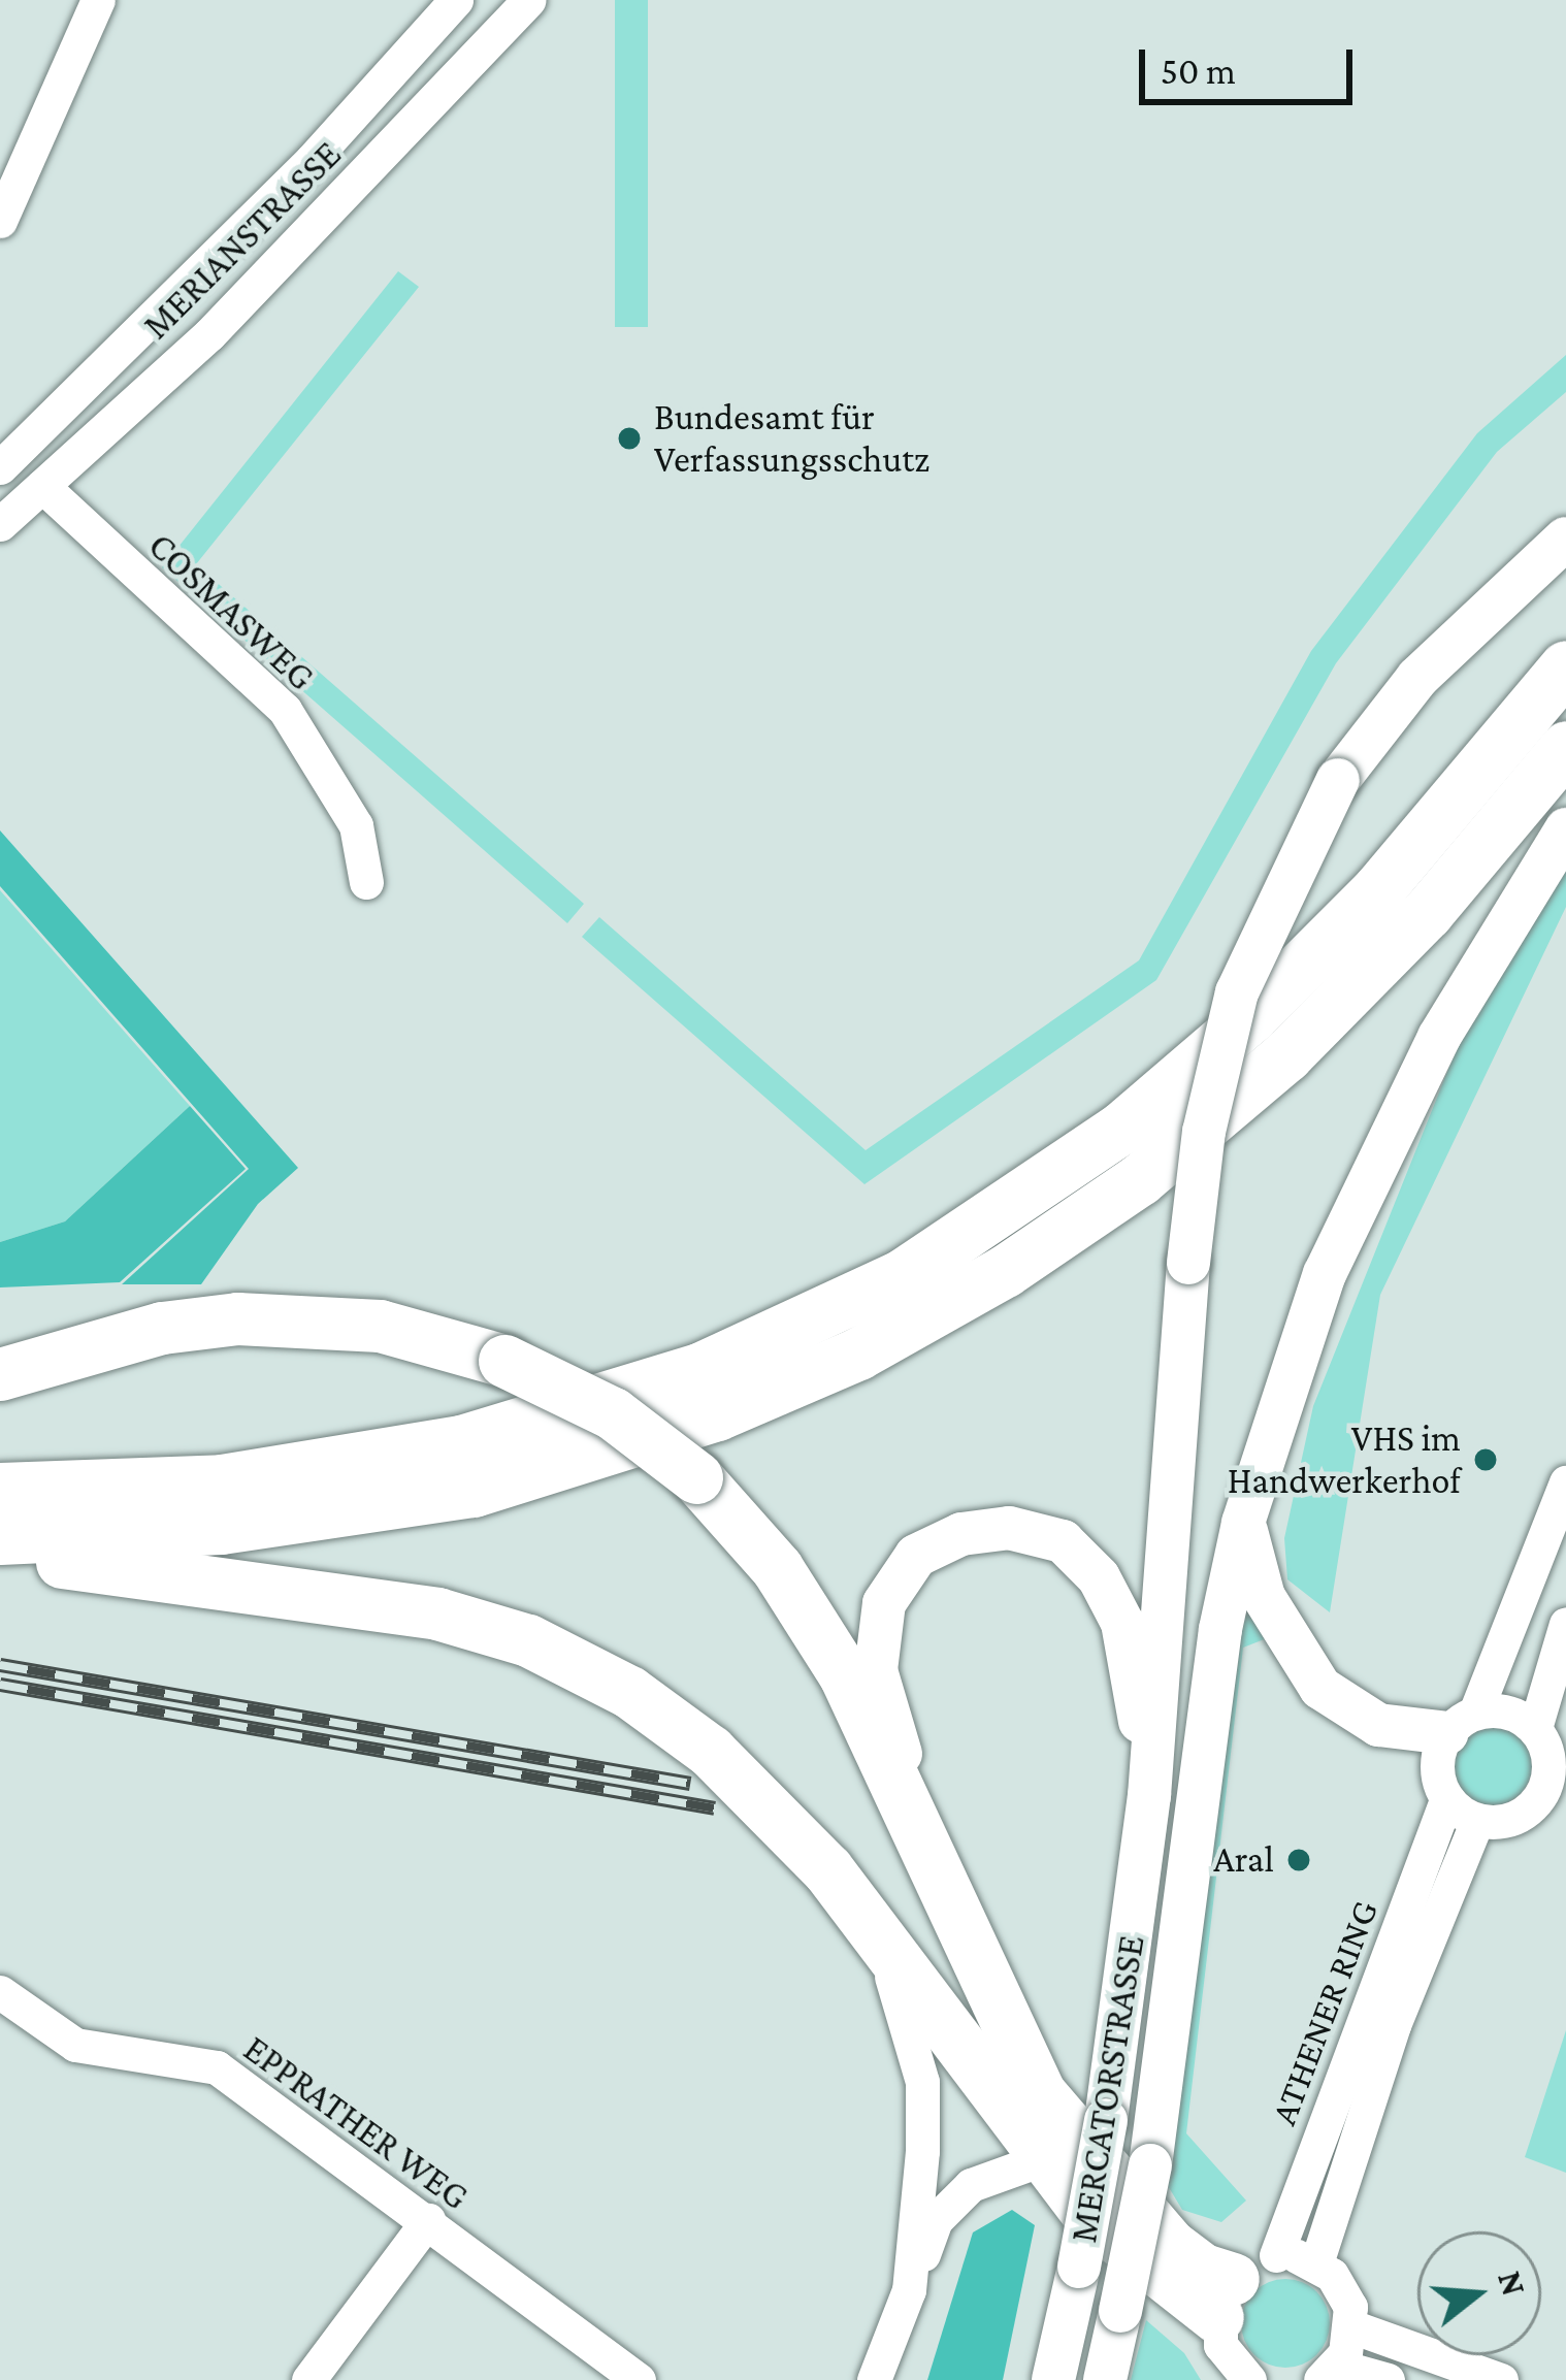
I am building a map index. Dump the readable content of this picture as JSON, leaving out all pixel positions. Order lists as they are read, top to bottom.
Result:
{
  "streets": {
    "main road": ["MERCATORSTRASSE"],
    "street": [
      "MERIANSTRASSE",
      "COSMASWEG",
      "ATHENER RING",
      "EPPRATHER WEG"
    ]
  },
  "crossings": [
    ["MERIANSTRASSE", "COSMASWEG"]
  ],
  "places": ["Bundesamt für Verfassungsschutz", "VHS im Handwerkerhof", "Aral"],
  "scale_bar": "50 m",
  "north": "right"
}
